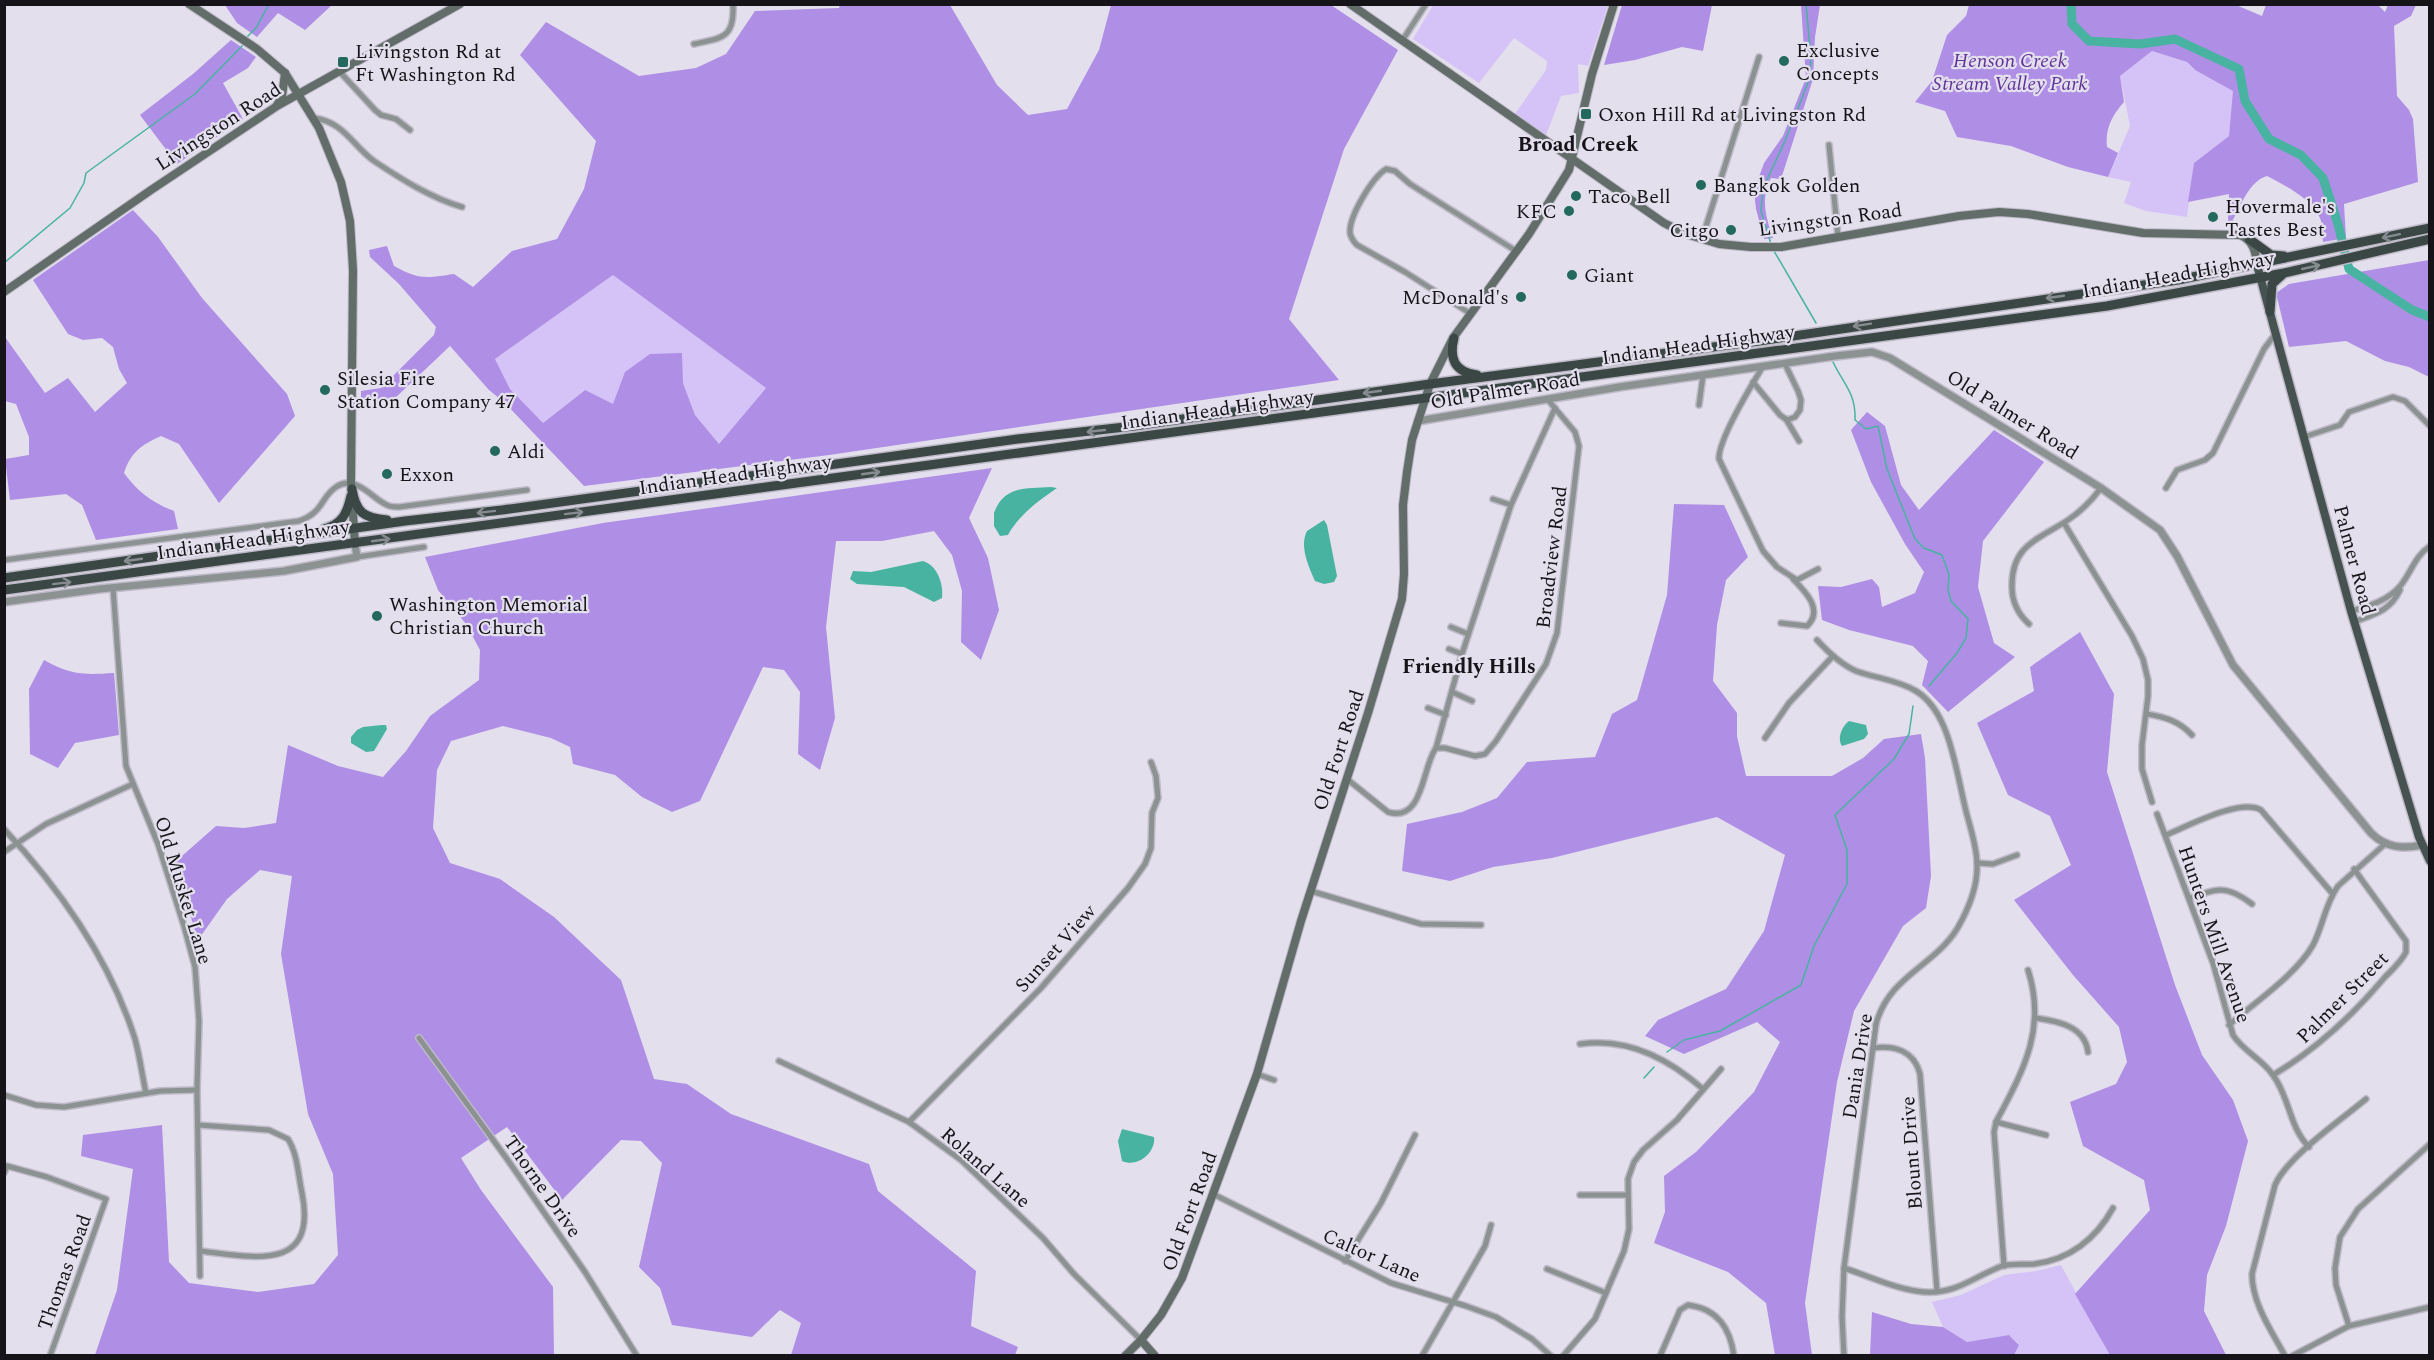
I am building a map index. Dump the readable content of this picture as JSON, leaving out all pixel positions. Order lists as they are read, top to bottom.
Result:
{
  "streets": {
    "highway": ["Indian Head Highway"],
    "main road": ["Livingston Road", "Palmer Road", "Old Fort Road"],
    "street": [
      "Old Palmer Road",
      "Broadview Road",
      "Old Musket Lane",
      "Hunters Mill Avenue",
      "Sunset View",
      "Palmer Street",
      "Dania Drive",
      "Blount Drive",
      "Roland Lane",
      "Thorne Drive",
      "Caltor Lane",
      "Thomas Road"
    ]
  },
  "crossings": [
    ["Livingston Road", "Old Fort Road"],
    ["Indian Head Highway", "Palmer Road"],
    ["Indian Head Highway", "Old Fort Road"],
    ["Old Palmer Road", "Broadview Road"],
    ["Old Palmer Road", "Old Fort Road"],
    ["Broadview Road", "Old Fort Road"],
    ["Old Fort Road", "Roland Lane"],
    ["Old Fort Road", "Caltor Lane"],
    ["Hunters Mill Avenue", "Palmer Street"],
    ["Sunset View", "Roland Lane"],
    ["Dania Drive", "Blount Drive"]
  ],
  "districts": ["Broad Creek", "Friendly Hills"],
  "parks": ["Henson Creek Stream Valley Park"],
  "places": {
    "other": [
      "Exclusive Concepts",
      "Bangkok Golden",
      "Taco Bell",
      "KFC",
      "Hovermale's Tastes Best",
      "Citgo",
      "Giant",
      "McDonald's",
      "Silesia Fire Station Company 47",
      "Aldi",
      "Exxon",
      "Washington Memorial Christian Church"
    ],
    "transit": ["Livingston Rd at Ft Washington Rd", "Oxon Hill Rd at Livingston Rd"]
  }
}
